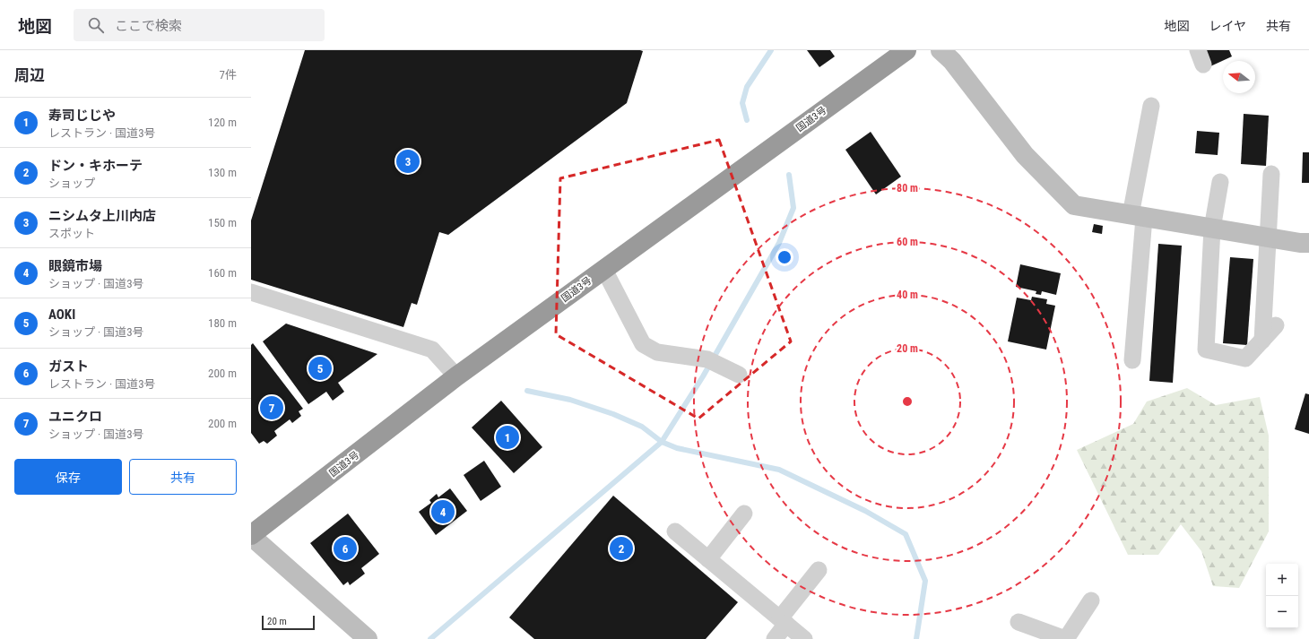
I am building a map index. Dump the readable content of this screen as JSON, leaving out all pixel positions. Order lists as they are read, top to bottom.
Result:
{
  "streets": {
    "highway": ["国道3号"]
  },
  "scale_bar": "20 m",
  "north": "left",
  "page": {
    "header": "地図",
    "search": "ここで検索",
    "nav": ["地図", "レイヤ", "共有"],
    "heading": ["周辺", "7件"],
    "list": [
      {
        "mark": "1",
        "name": "寿司じじや",
        "note": "レストラン · 国道3号",
        "value": "120 m"
      },
      {
        "mark": "2",
        "name": "ドン・キホーテ",
        "note": "ショップ",
        "value": "130 m"
      },
      {
        "mark": "3",
        "name": "ニシムタ上川内店",
        "note": "スポット",
        "value": "150 m"
      },
      {
        "mark": "4",
        "name": "眼鏡市場",
        "note": "ショップ · 国道3号",
        "value": "160 m"
      },
      {
        "mark": "5",
        "name": "AOKI",
        "note": "ショップ · 国道3号",
        "value": "180 m"
      },
      {
        "mark": "6",
        "name": "ガスト",
        "note": "レストラン · 国道3号",
        "value": "200 m"
      },
      {
        "mark": "7",
        "name": "ユニクロ",
        "note": "ショップ · 国道3号",
        "value": "200 m"
      }
    ],
    "pins": [
      "3",
      "5",
      "7",
      "1",
      "4",
      "2",
      "6"
    ],
    "buttons": ["保存", "共有"],
    "map_buttons": ["+", "−"],
    "scale": "20 m"
  },
  "rings": [
    "80 m",
    "60 m",
    "40 m",
    "20 m"
  ]
}
